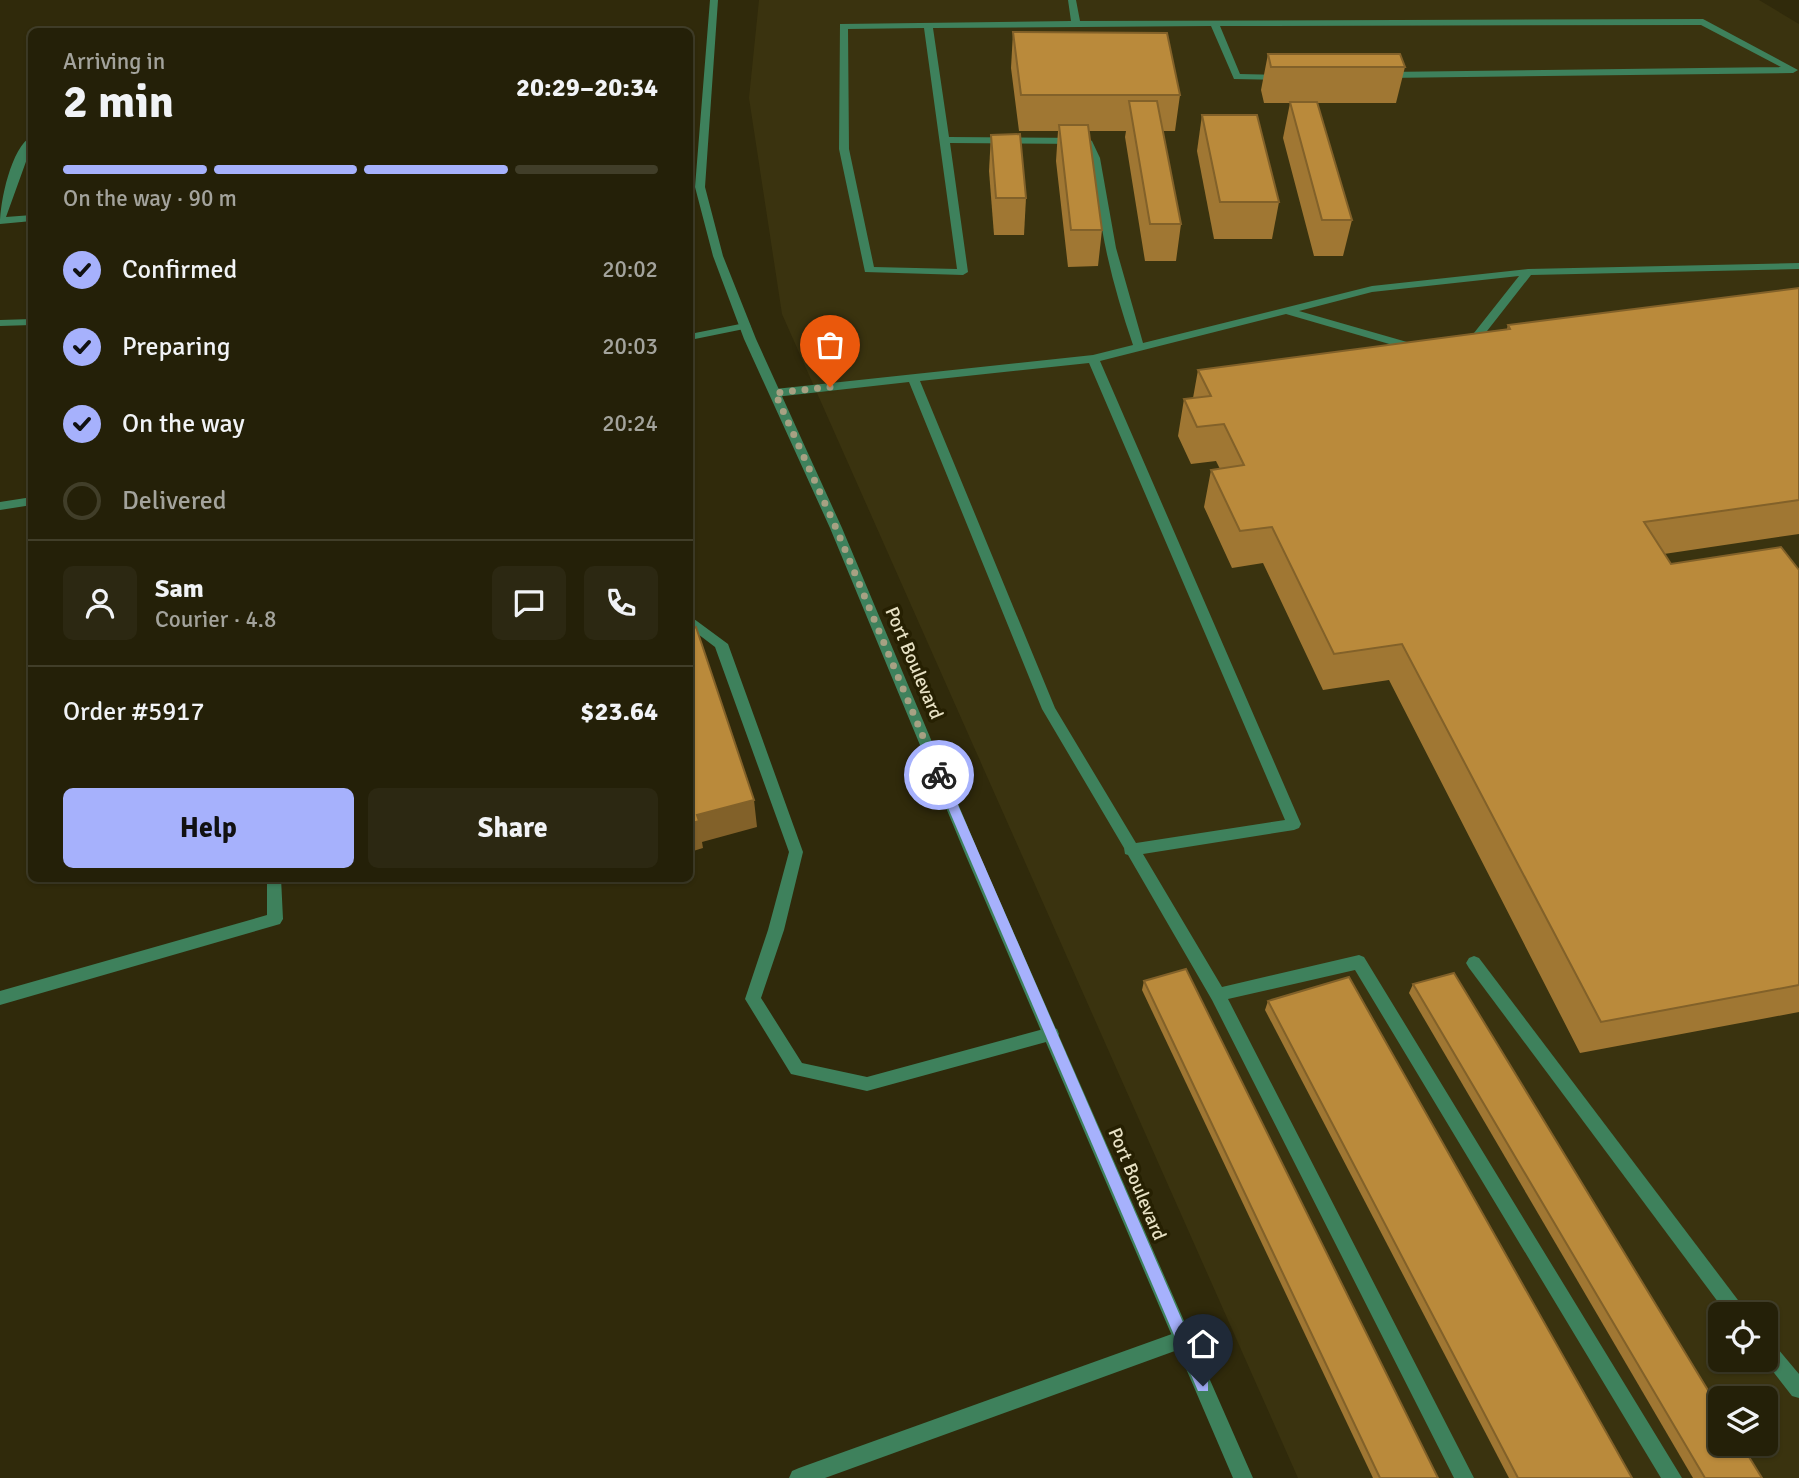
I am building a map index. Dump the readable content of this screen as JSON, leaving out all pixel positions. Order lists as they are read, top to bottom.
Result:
{
  "streets": {
    "street": ["Port Boulevard"]
  },
  "page": {
    "heading": ["2 min", "Arriving in", "20:29–20:34"],
    "panel": [
      "Sam",
      "Courier · 4.8",
      "Order #5917",
      "$23.64"
    ],
    "bar": "On the way · 90 m",
    "list": [
      ["Confirmed", "20:02"],
      ["Preparing", "20:03"],
      ["On the way", "20:24"],
      "Delivered"
    ],
    "buttons": ["Help", "Share"]
  }
}
